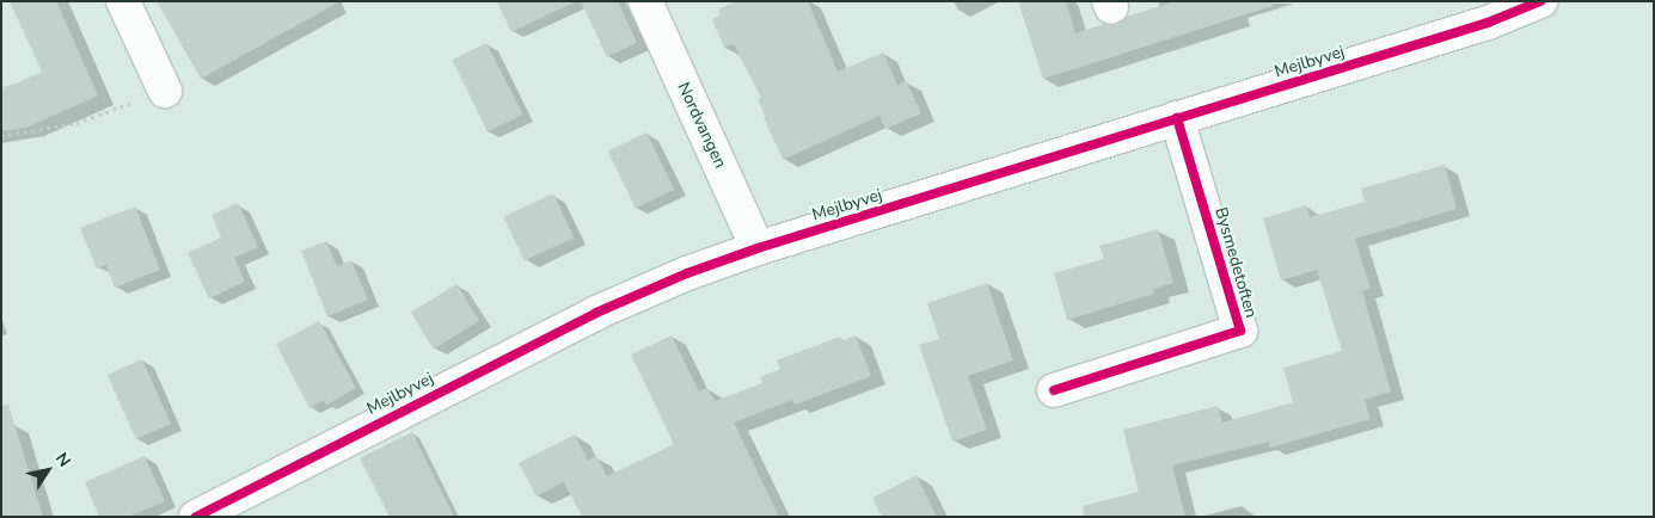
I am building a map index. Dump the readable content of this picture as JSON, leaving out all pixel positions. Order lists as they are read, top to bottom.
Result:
{
  "streets": {
    "street": ["Mejlbyvej", "Nordvangen", "Bysmedetoften"]
  },
  "crossings": [
    ["Mejlbyvej", "Nordvangen"],
    ["Mejlbyvej", "Bysmedetoften"]
  ],
  "north": "top right"
}
